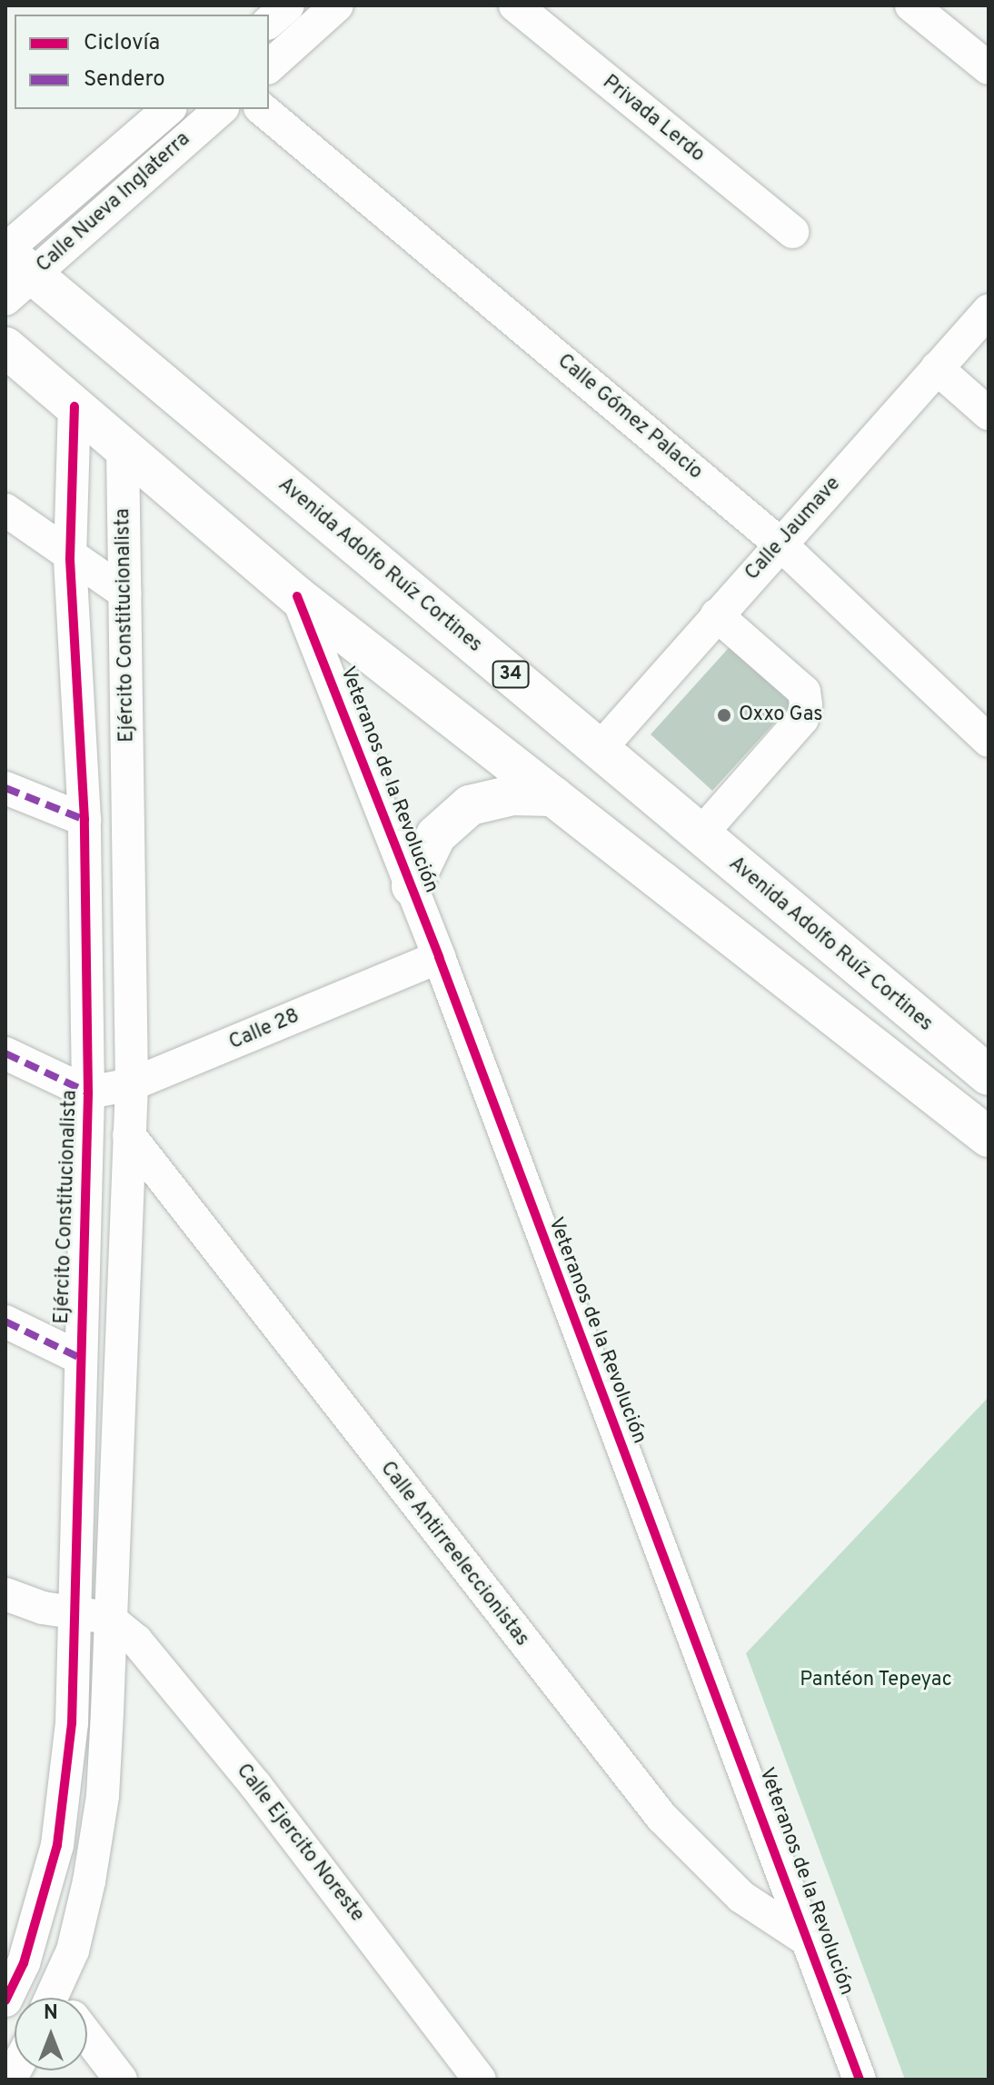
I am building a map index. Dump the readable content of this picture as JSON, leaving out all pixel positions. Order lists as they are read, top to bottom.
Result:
{
  "streets": {
    "main road": ["Avenida Adolfo Ruíz Cortines", "34"],
    "street": [
      "Privada Lerdo",
      "Calle Nueva Inglaterra",
      "Calle Gómez Palacio",
      "Calle Jaumave",
      "Ejército Constitucionalista",
      "Veteranos de la Revolución",
      "Calle 28",
      "Calle Antirreeleccionistas",
      "Calle Ejercito Noreste"
    ]
  },
  "crossings": [
    ["Calle Nueva Inglaterra", "Avenida Adolfo Ruíz Cortines"],
    ["Calle Gómez Palacio", "Calle Jaumave"],
    ["Calle Jaumave", "Avenida Adolfo Ruíz Cortines"],
    ["Ejército Constitucionalista", "Calle 28"],
    ["Ejército Constitucionalista", "Calle Antirreeleccionistas"],
    ["Ejército Constitucionalista", "Calle Ejercito Noreste"],
    ["Veteranos de la Revolución", "Calle 28"],
    ["Veteranos de la Revolución", "Calle Antirreeleccionistas"]
  ],
  "parks": ["Pantéon Tepeyac"],
  "places": ["Oxxo Gas"],
  "legend": ["Ciclovía", "Sendero"],
  "north": "top"
}
